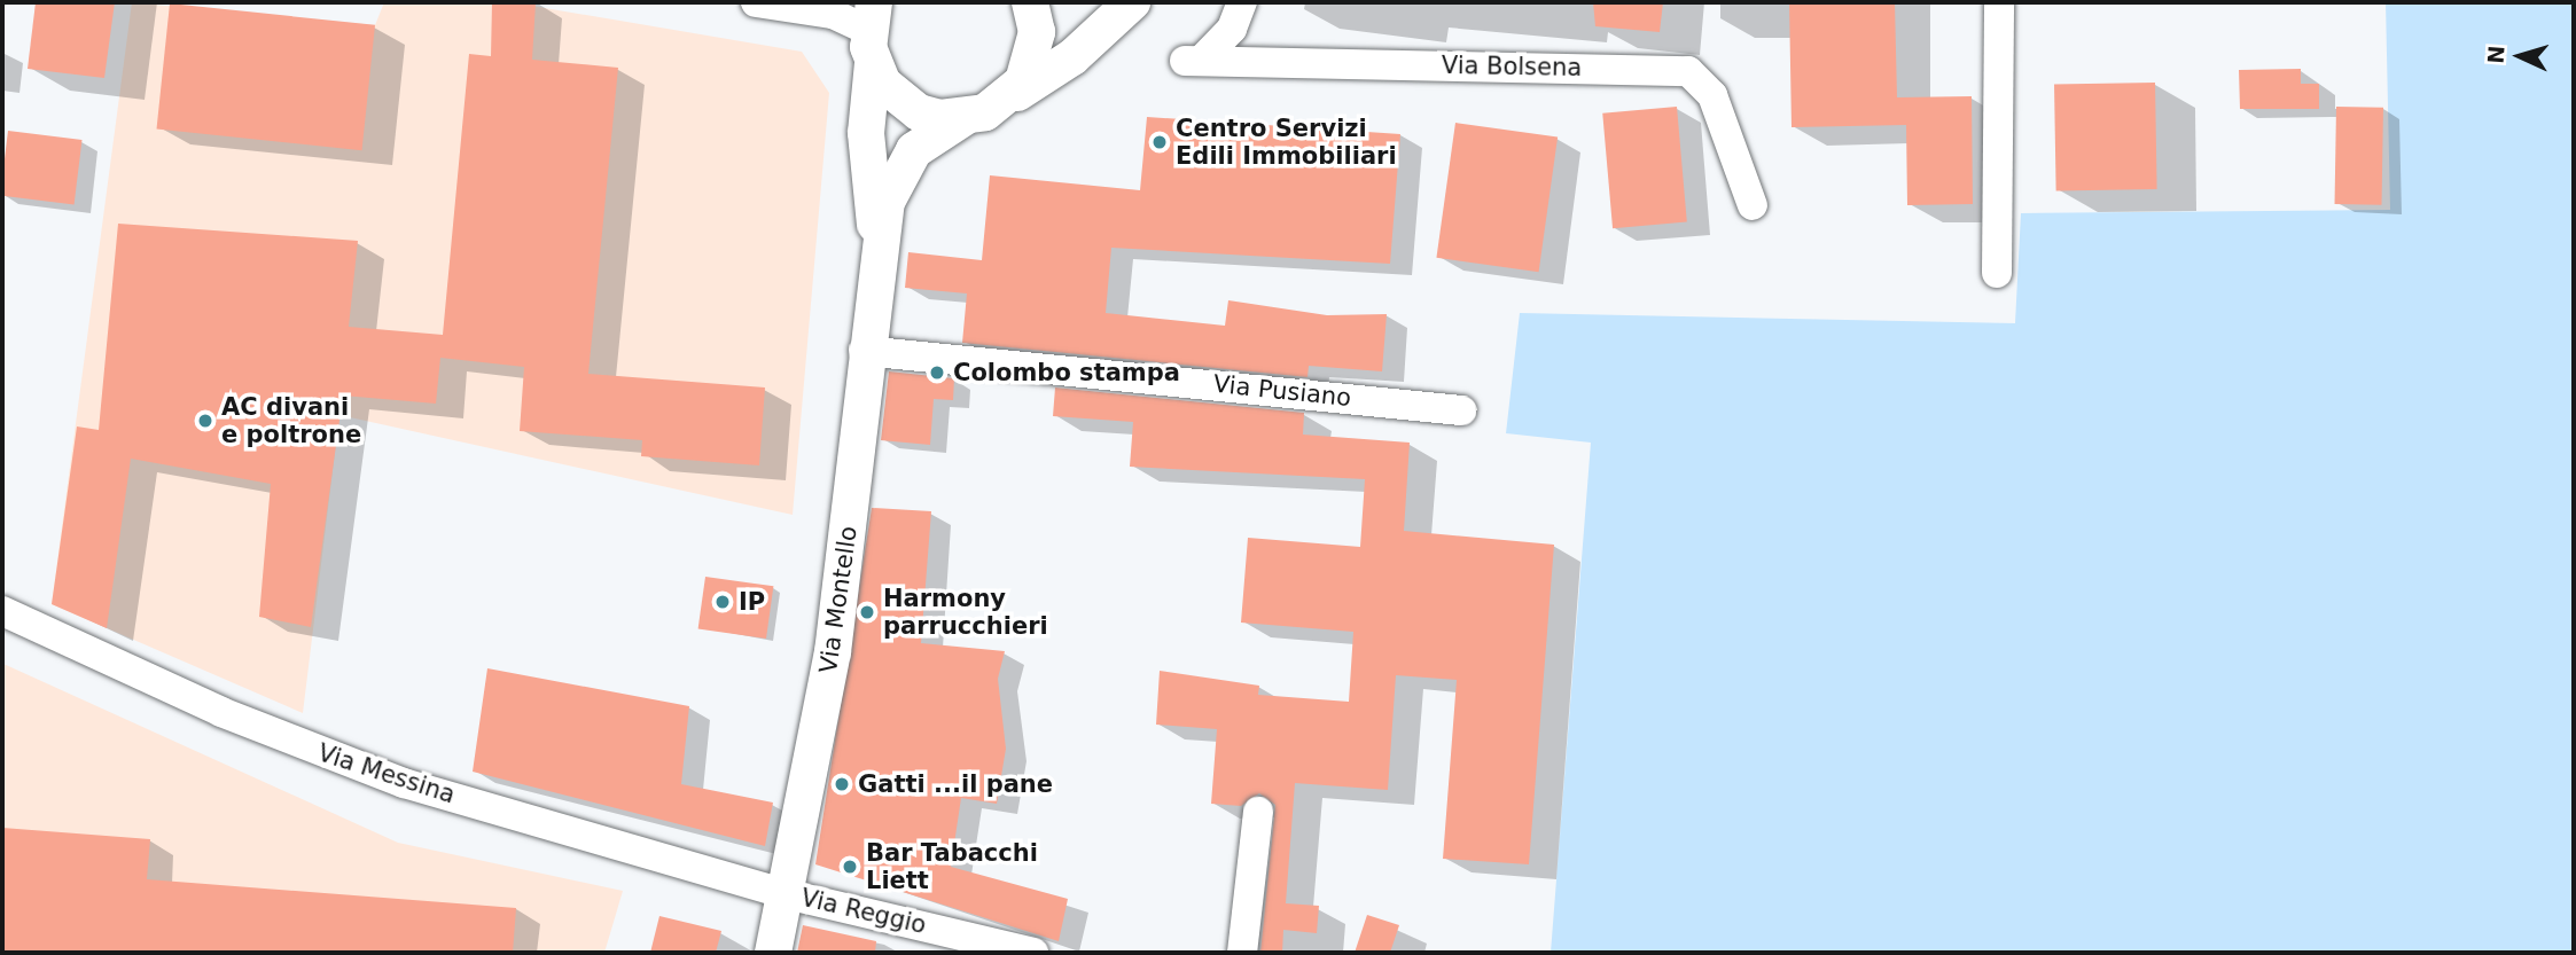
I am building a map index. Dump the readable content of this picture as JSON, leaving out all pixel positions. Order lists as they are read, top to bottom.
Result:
{
  "streets": {
    "street": [
      "Via Bolsena",
      "Via Pusiano",
      "Via Montello",
      "Via Messina",
      "Via Reggio"
    ]
  },
  "crossings": [
    ["Via Pusiano", "Via Montello"],
    ["Via Montello", "Via Messina"],
    ["Via Montello", "Via Reggio"],
    ["Via Messina", "Via Reggio"]
  ],
  "places": [
    "Centro Servizi Edili Immobiliari",
    "Colombo stampa",
    "AC divani e poltrone",
    "IP",
    "Harmony parrucchieri",
    "Gatti ...il pane",
    "Bar Tabacchi Liett"
  ],
  "north": "left"
}
